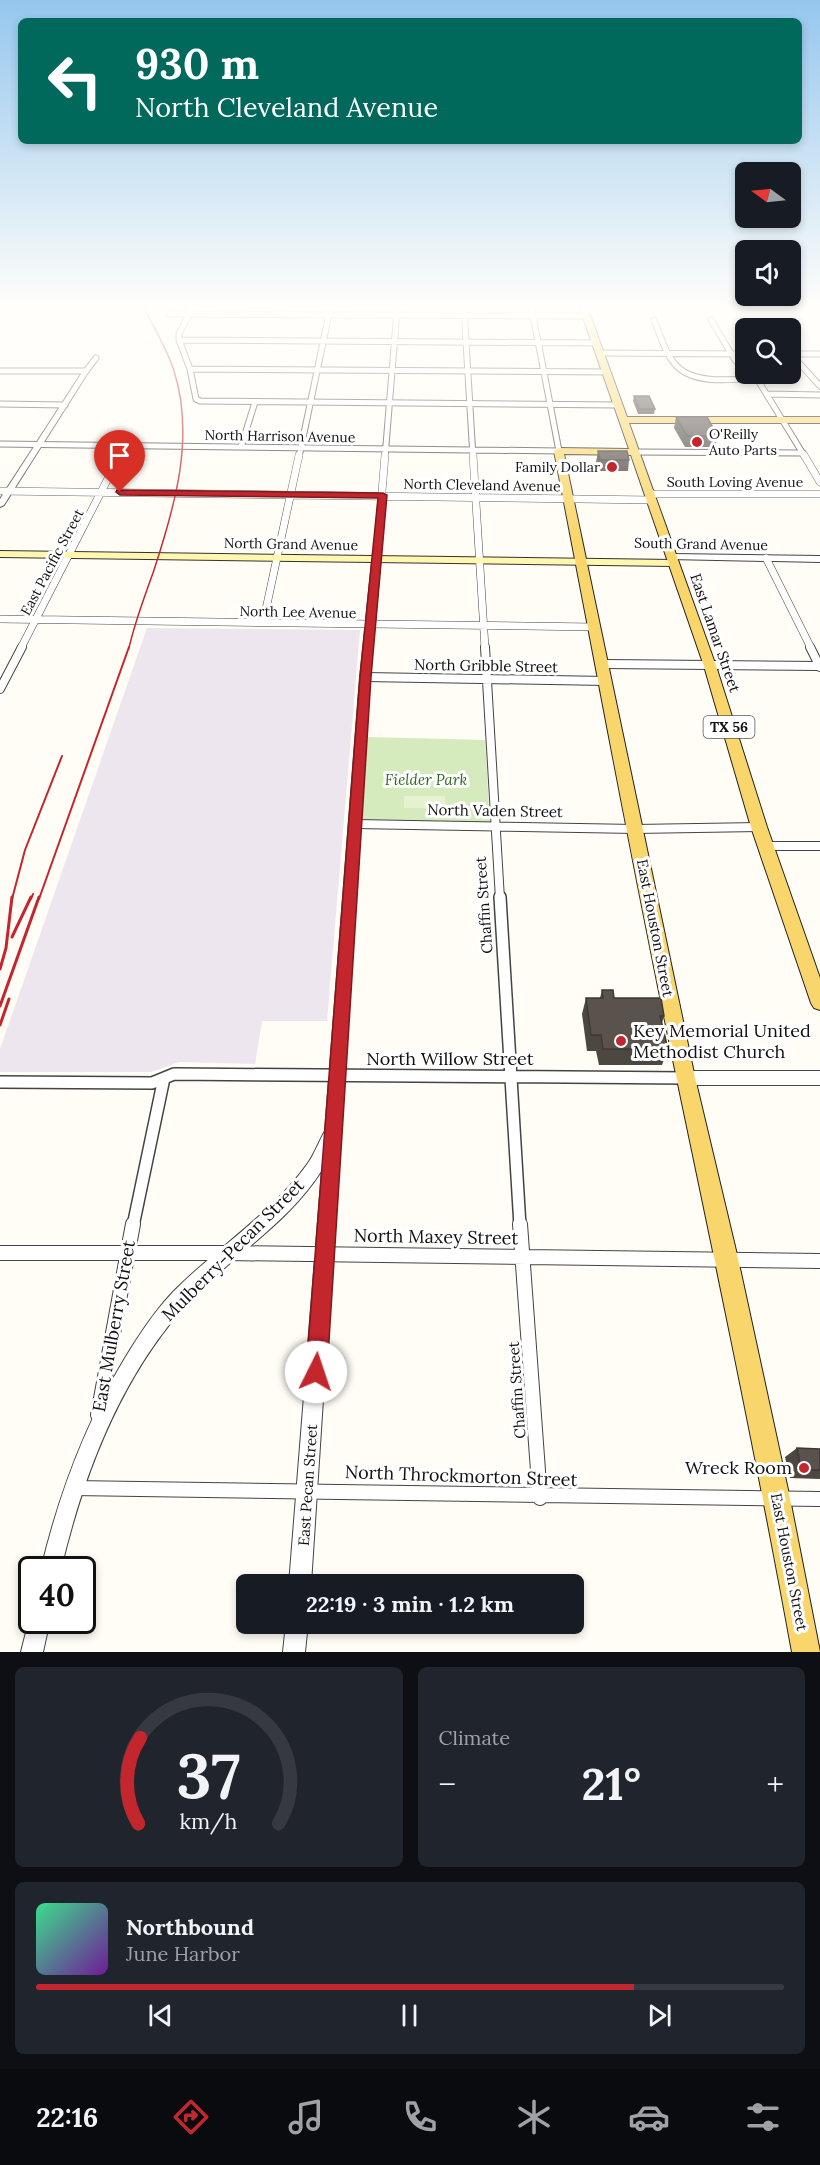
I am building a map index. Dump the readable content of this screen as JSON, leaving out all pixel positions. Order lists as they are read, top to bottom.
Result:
{
  "streets": {
    "main road": [
      "North Grand Avenue",
      "South Grand Avenue",
      "East Lamar Street",
      "TX 56",
      "East Houston Street"
    ],
    "street": [
      "North Harrison Avenue",
      "South Loving Avenue",
      "North Cleveland Avenue",
      "East Pacific Street",
      "North Lee Avenue",
      "North Gribble Street",
      "North Vaden Street",
      "Chaffin Street",
      "North Willow Street",
      "North Maxey Street",
      "Mulberry-Pecan Street",
      "East Mulberry Street",
      "North Throckmorton Street",
      "East Pecan Street"
    ]
  },
  "crossings": [
    ["North Harrison Avenue", "East Pacific Street"],
    ["North Harrison Avenue", "Chaffin Street"],
    ["North Harrison Avenue", "East Houston Street"],
    ["North Harrison Avenue", "East Pecan Street"],
    ["South Loving Avenue", "North Cleveland Avenue"],
    ["South Loving Avenue", "East Lamar Street"],
    ["South Loving Avenue", "East Houston Street"],
    ["North Cleveland Avenue", "East Pacific Street"],
    ["North Cleveland Avenue", "Chaffin Street"],
    ["North Cleveland Avenue", "East Houston Street"],
    ["North Cleveland Avenue", "East Pecan Street"],
    ["North Grand Avenue", "South Grand Avenue"],
    ["North Grand Avenue", "East Pacific Street"],
    ["North Grand Avenue", "Chaffin Street"],
    ["North Grand Avenue", "East Houston Street"],
    ["North Grand Avenue", "East Pecan Street"],
    ["South Grand Avenue", "East Lamar Street"],
    ["South Grand Avenue", "East Houston Street"],
    ["East Pacific Street", "North Lee Avenue"],
    ["North Lee Avenue", "Chaffin Street"],
    ["North Lee Avenue", "East Houston Street"],
    ["North Lee Avenue", "East Pecan Street"],
    ["East Lamar Street", "North Gribble Street"],
    ["East Lamar Street", "North Vaden Street"],
    ["North Gribble Street", "Chaffin Street"],
    ["North Gribble Street", "East Houston Street"],
    ["North Gribble Street", "East Pecan Street"],
    ["North Vaden Street", "Chaffin Street"],
    ["North Vaden Street", "East Houston Street"],
    ["North Vaden Street", "East Pecan Street"],
    ["Chaffin Street", "North Willow Street"],
    ["Chaffin Street", "North Maxey Street"],
    ["Chaffin Street", "North Throckmorton Street"],
    ["East Houston Street", "North Willow Street"],
    ["East Houston Street", "North Maxey Street"],
    ["East Houston Street", "North Throckmorton Street"],
    ["North Willow Street", "East Mulberry Street"],
    ["North Willow Street", "East Pecan Street"],
    ["North Maxey Street", "Mulberry-Pecan Street"],
    ["North Maxey Street", "East Mulberry Street"],
    ["North Maxey Street", "East Pecan Street"],
    ["Mulberry-Pecan Street", "East Mulberry Street"],
    ["Mulberry-Pecan Street", "East Pecan Street"],
    ["East Mulberry Street", "North Throckmorton Street"],
    ["North Throckmorton Street", "East Pecan Street"]
  ],
  "parks": ["Fielder Park"],
  "places": [
    "O'Reilly Auto Parts",
    "Family Dollar",
    "Key Memorial United Methodist Church",
    "Wreck Room"
  ],
  "north": "left",
  "page": {
    "turn": ["930 m", "North Cleveland Avenue"],
    "limit": "40",
    "trip": "22:19 · 3 min · 1.2 km",
    "tile": "Climate",
    "heat": ["−", "21°", "+"],
    "song": ["Northbound", "June Harbor"],
    "tabs": "22:16",
    "gauge": ["37", "km/h"]
  }
}
